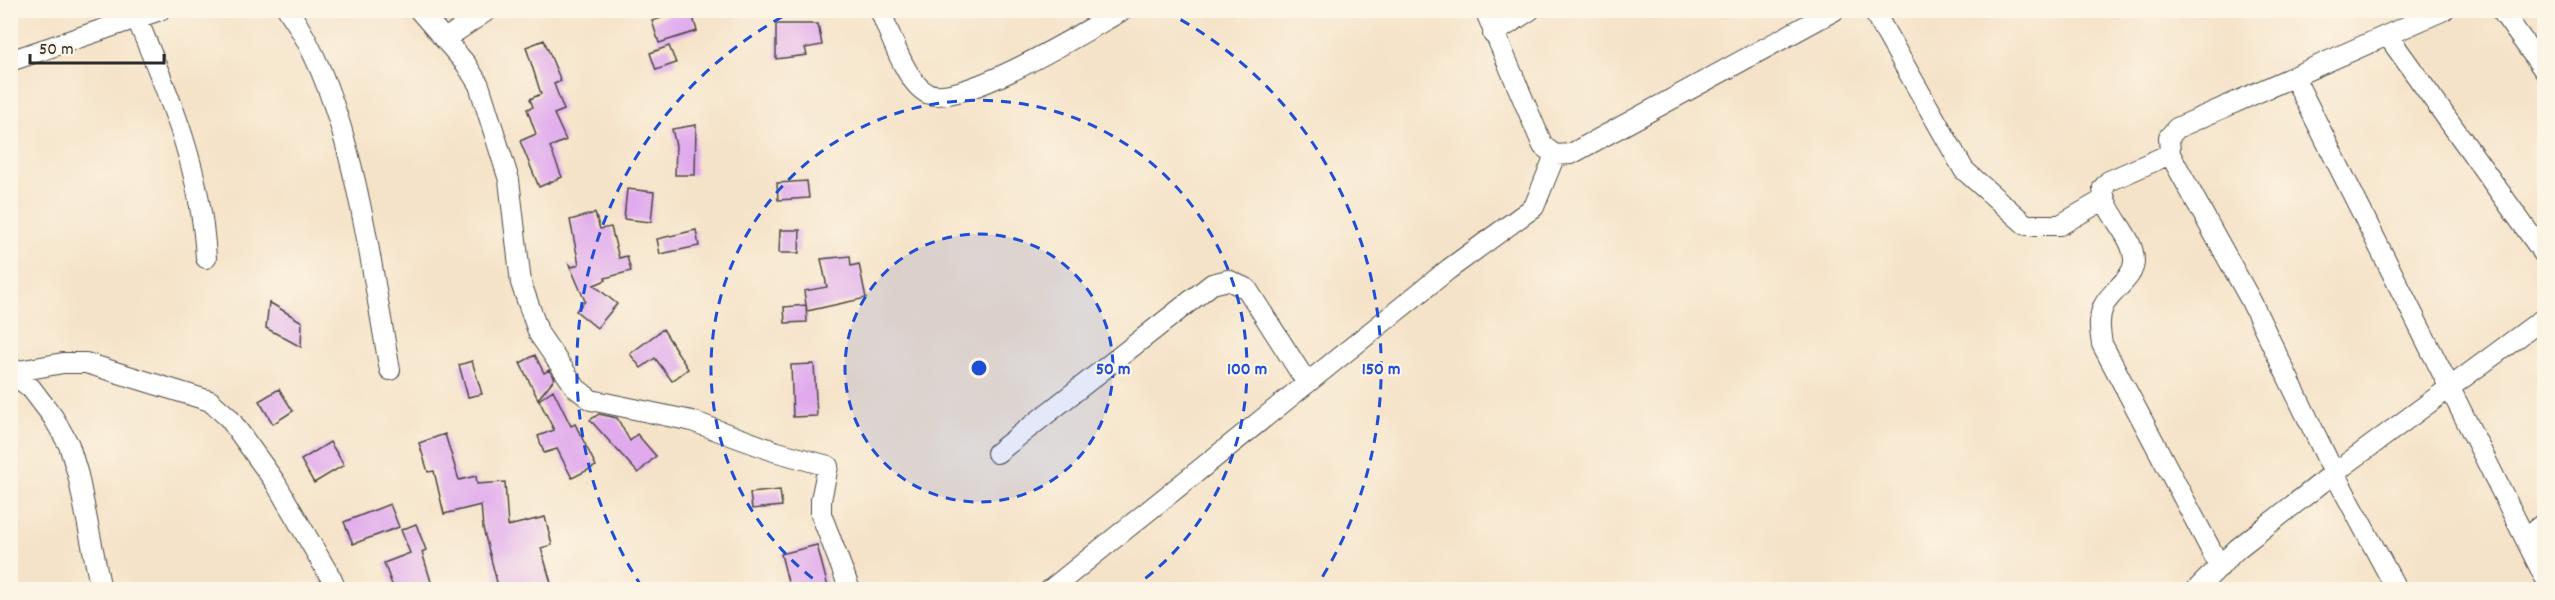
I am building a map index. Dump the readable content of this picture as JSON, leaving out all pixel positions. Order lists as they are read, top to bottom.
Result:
{
  "scale_bar": "50 m",
  "rings": ["50 m", "100 m", "150 m"]
}
